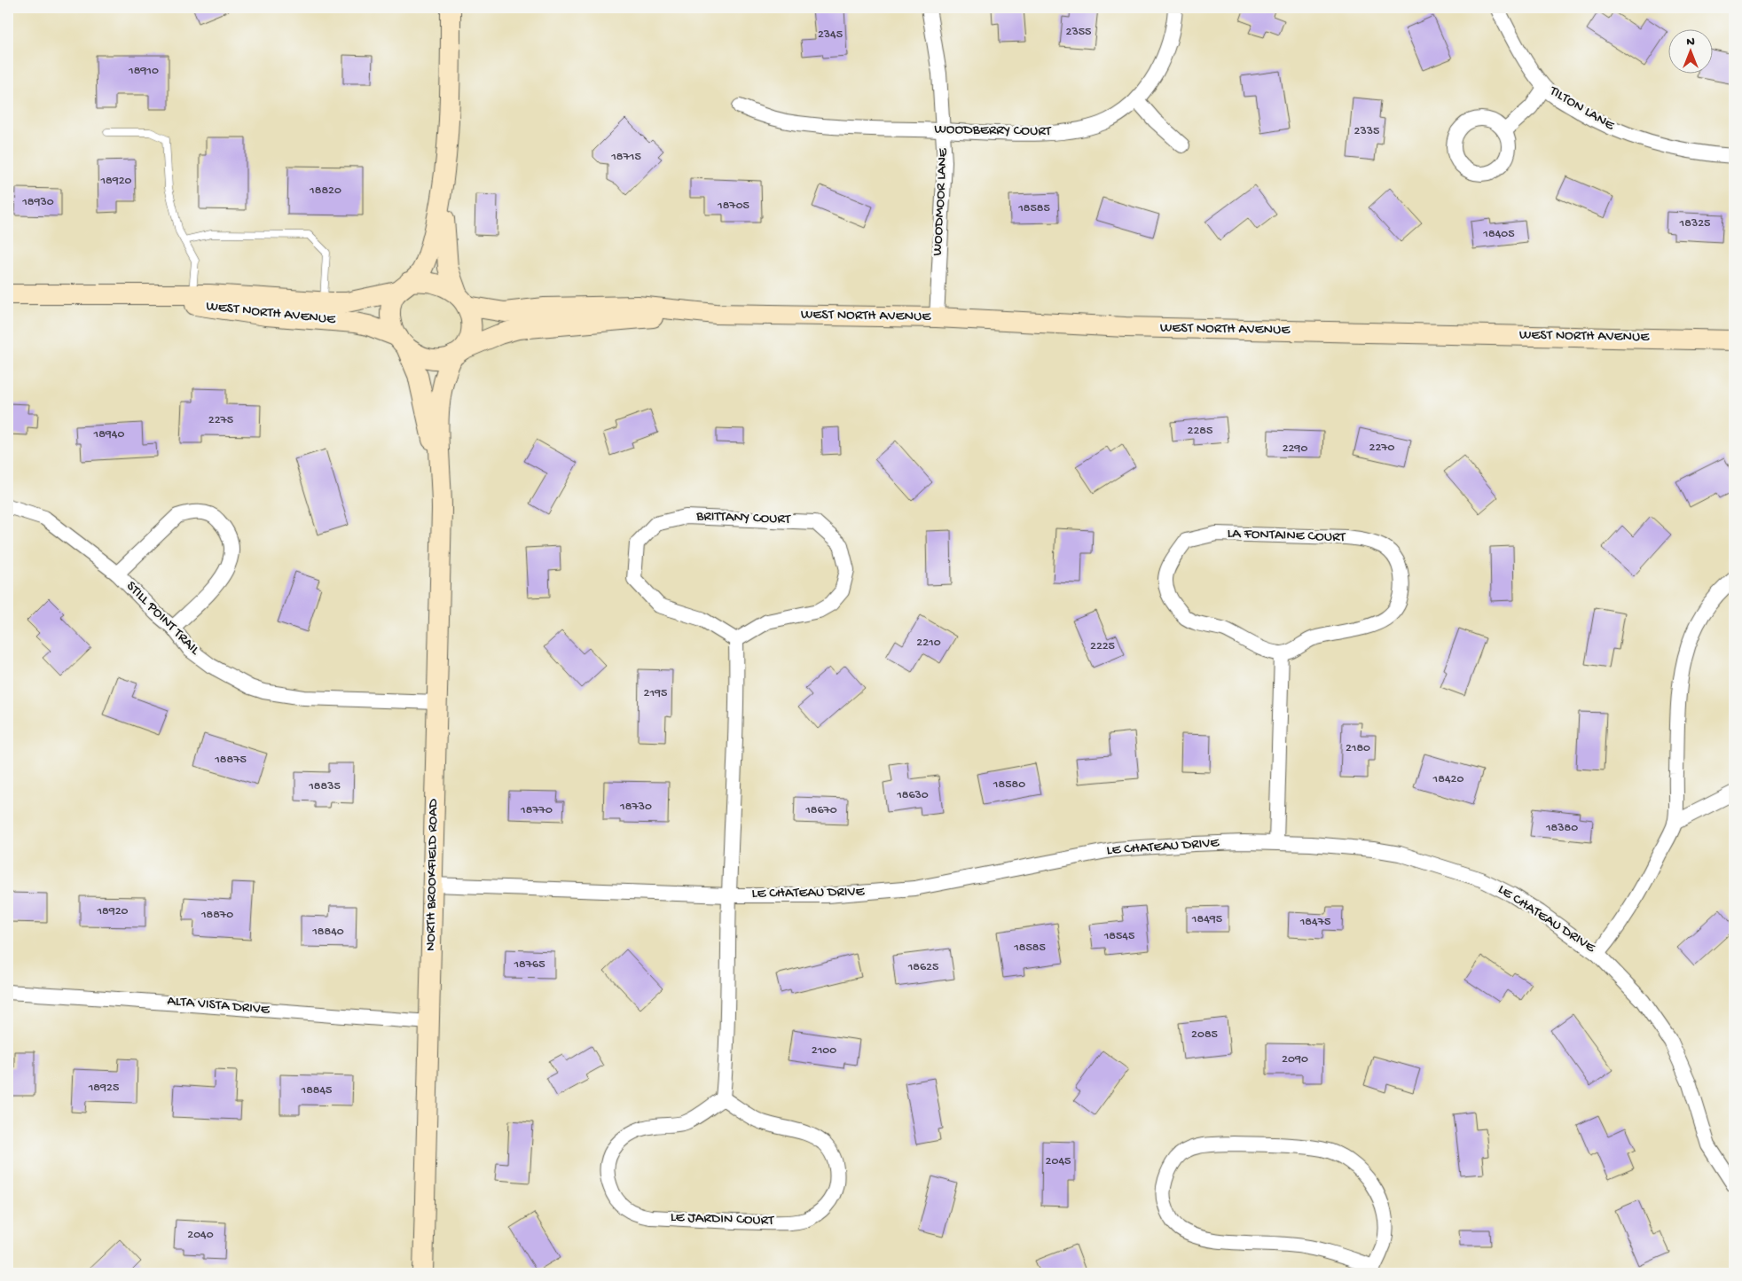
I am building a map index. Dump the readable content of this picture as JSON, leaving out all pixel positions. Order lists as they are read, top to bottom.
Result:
{
  "streets": {
    "main road": ["WEST NORTH AVENUE", "NORTH BROOKFIELD ROAD"],
    "street": [
      "TILTON LANE",
      "WOODBERRY COURT",
      "WOODMOOR LANE",
      "BRITTANY COURT",
      "LA FONTAINE COURT",
      "STILL POINT TRAIL",
      "LE CHATEAU DRIVE",
      "ALTA VISTA DRIVE",
      "LE JARDIN COURT"
    ]
  },
  "crossings": [
    ["WOODBERRY COURT", "WOODMOOR LANE"],
    ["WOODMOOR LANE", "WEST NORTH AVENUE"],
    ["WEST NORTH AVENUE", "NORTH BROOKFIELD ROAD"],
    ["STILL POINT TRAIL", "NORTH BROOKFIELD ROAD"],
    ["LE CHATEAU DRIVE", "NORTH BROOKFIELD ROAD"],
    ["NORTH BROOKFIELD ROAD", "ALTA VISTA DRIVE"]
  ],
  "house_numbers": [
    "2355",
    "2345",
    "18910",
    "2335",
    "18715",
    "18920",
    "18820",
    "18930",
    "18705",
    "18585",
    "18325",
    "18405",
    "2275",
    "2285",
    "18940",
    "2270",
    "2290",
    "2210",
    "2225",
    "2195",
    "2180",
    "18875",
    "18420",
    "18580",
    "18835",
    "18630",
    "18730",
    "18770",
    "18670",
    "18380",
    "18920",
    "18870",
    "18495",
    "18475",
    "18840",
    "18545",
    "18585",
    "18765",
    "18625",
    "2085",
    "2100",
    "2090",
    "18925",
    "18845",
    "2045",
    "2040"
  ],
  "north": "top"
}
